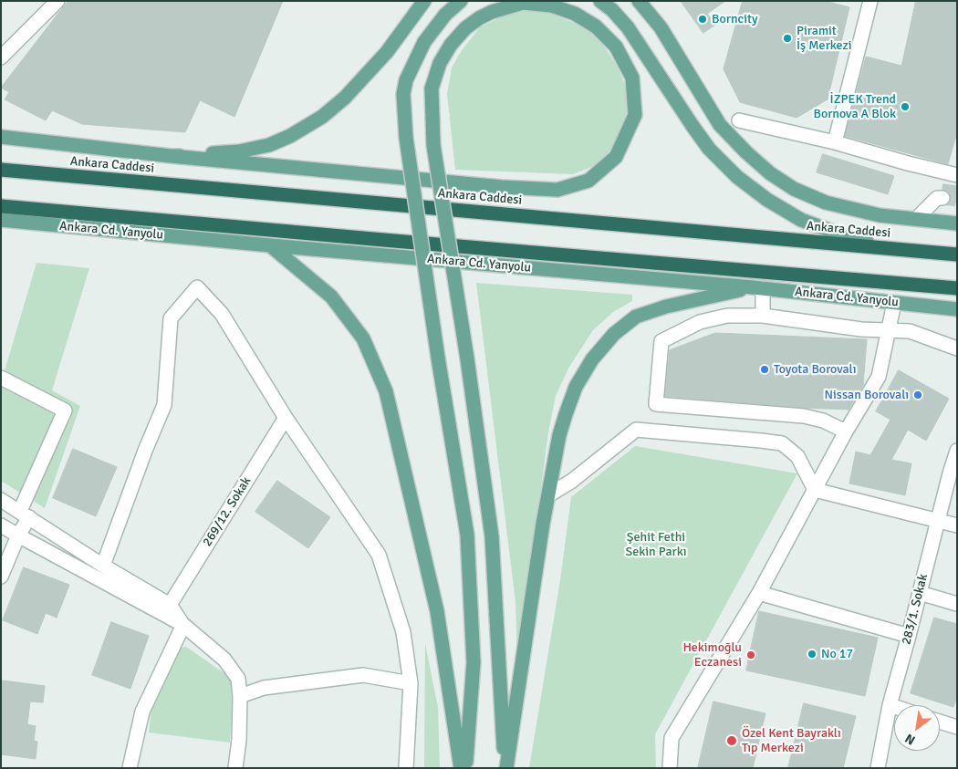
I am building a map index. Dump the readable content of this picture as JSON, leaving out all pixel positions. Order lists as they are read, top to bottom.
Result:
{
  "streets": {
    "highway": ["Ankara Caddesi"],
    "main road": ["Ankara Cd. Yanyolu"],
    "street": ["269/12. Sokak", "283/1. Sokak"]
  },
  "parks": ["Şehit Fethi Sekin Parkı"],
  "places": [
    "Borncity",
    "Piramit İş Merkezi",
    "İZPEK Trend Bornova A Blok",
    "Toyota Borovalı",
    "Nissan Borovalı",
    "No 17",
    "Hekimoğlu Eczanesi",
    "Özel Kent Bayraklı Tıp Merkezi"
  ],
  "north": "bottom left"
}
